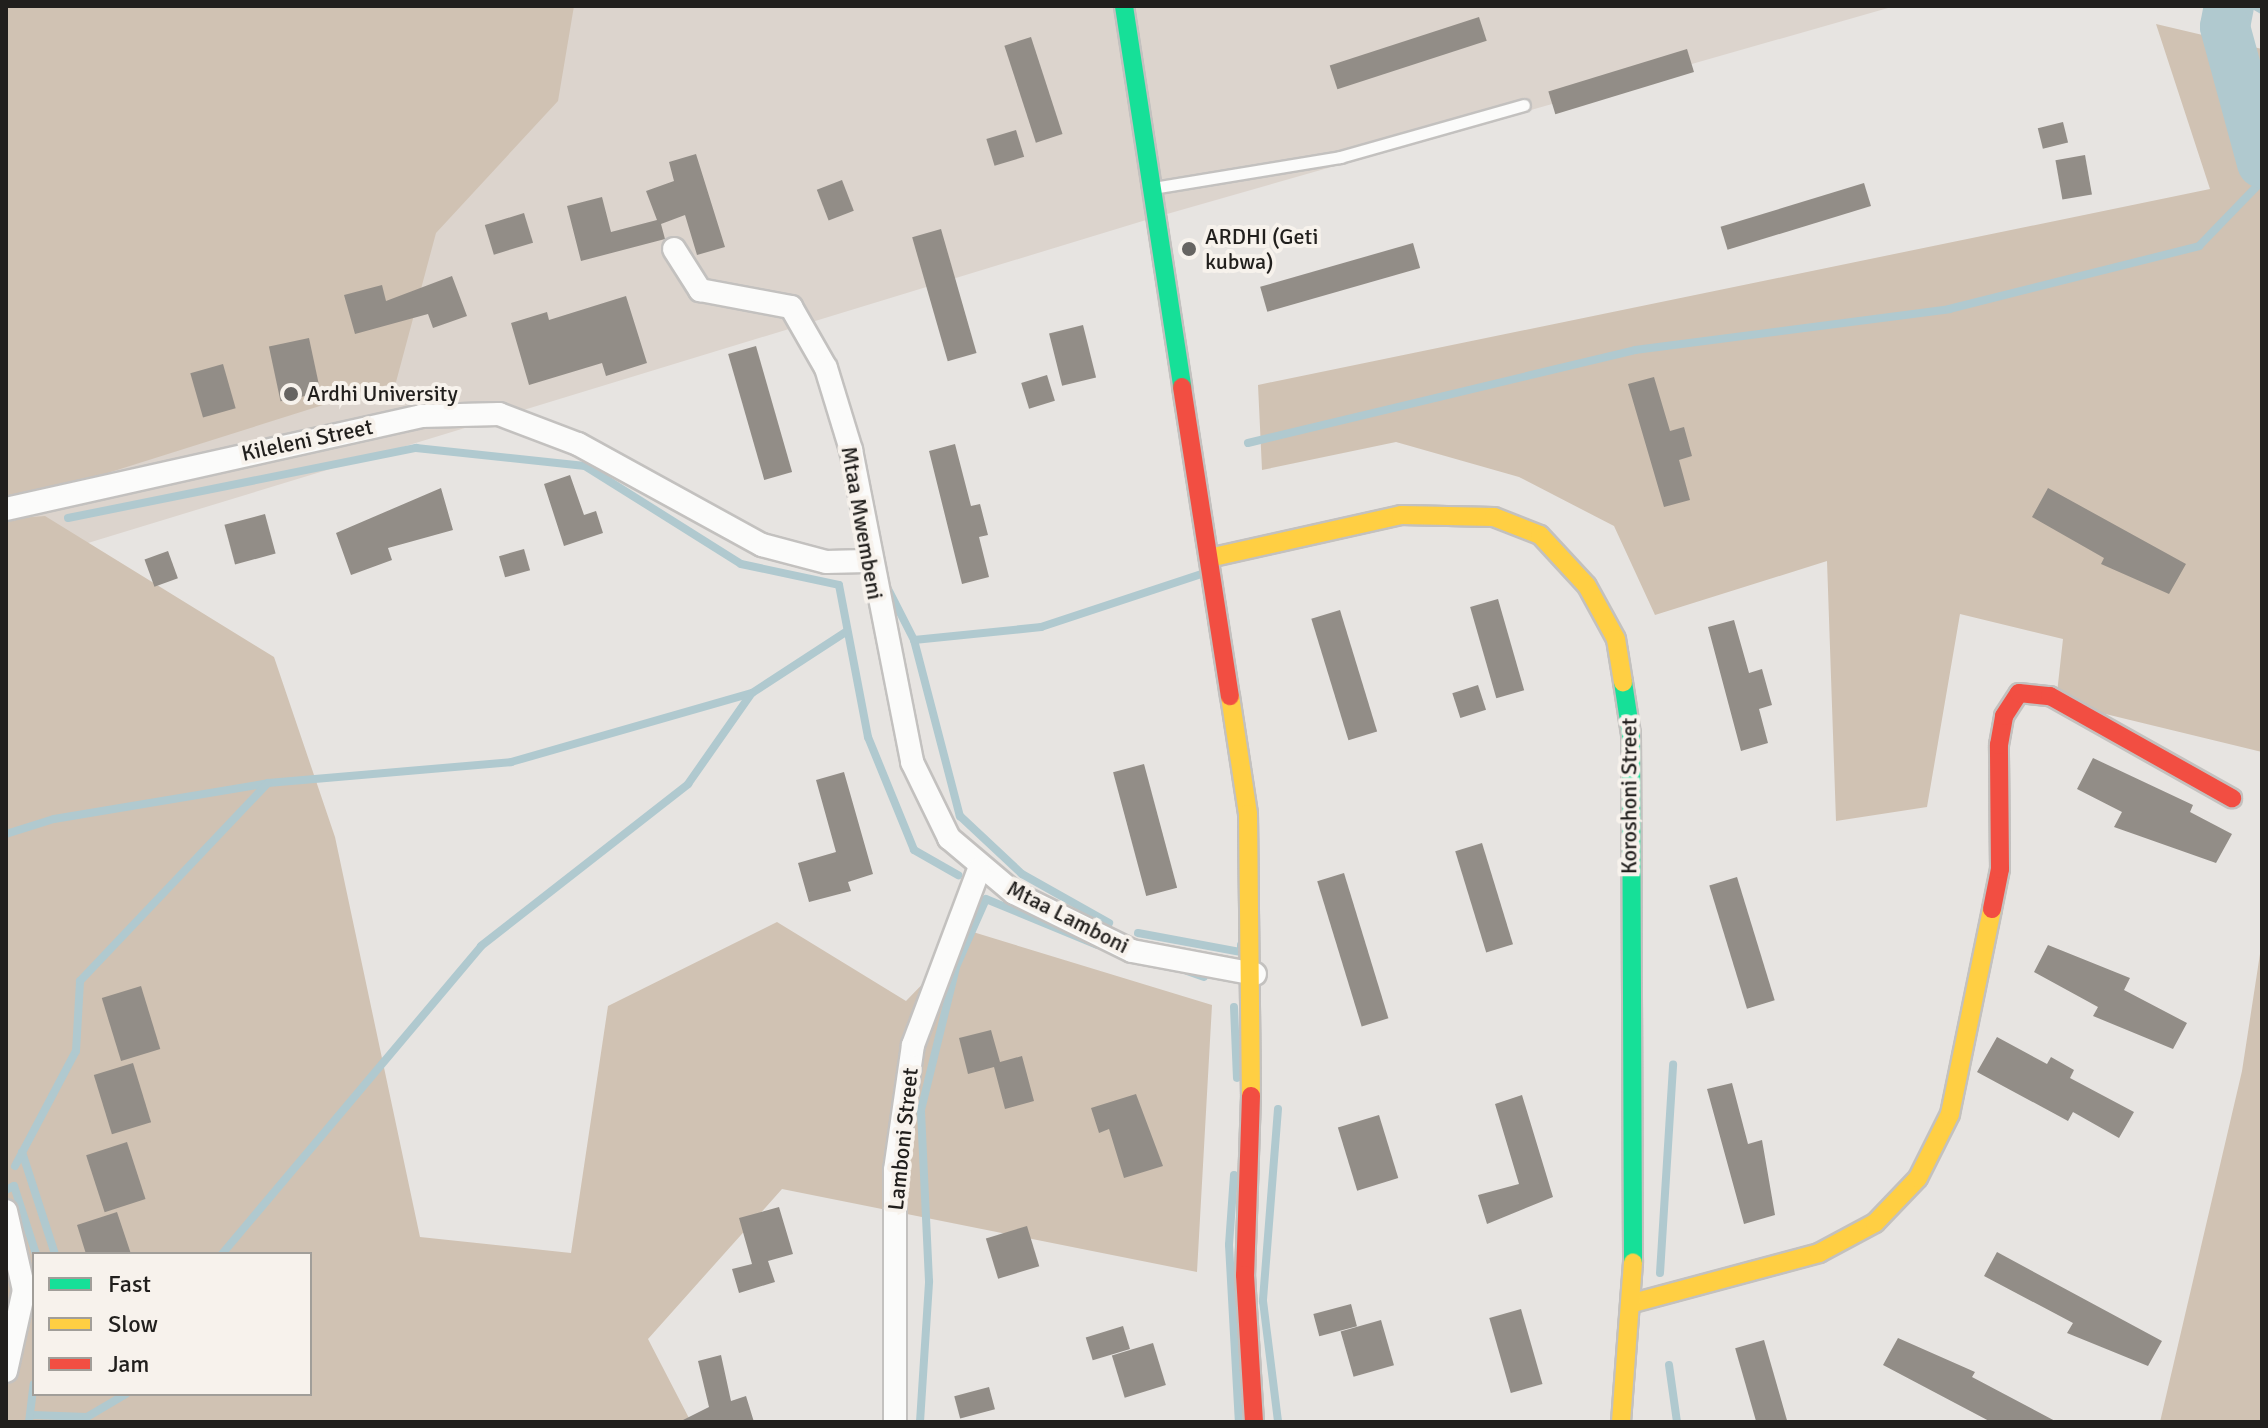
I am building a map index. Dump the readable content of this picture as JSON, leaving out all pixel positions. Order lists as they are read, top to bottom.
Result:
{
  "streets": {
    "street": [
      "Kileleni Street",
      "Mtaa Mwembeni",
      "Koroshoni Street",
      "Mtaa Lamboni",
      "Lamboni Street"
    ]
  },
  "crossings": [
    ["Kileleni Street", "Mtaa Mwembeni"],
    ["Mtaa Mwembeni", "Mtaa Lamboni"],
    ["Mtaa Mwembeni", "Lamboni Street"],
    ["Mtaa Lamboni", "Lamboni Street"]
  ],
  "places": ["ARDHI (Geti kubwa)", "Ardhi University"],
  "legend": ["Fast", "Slow", "Jam"]
}
